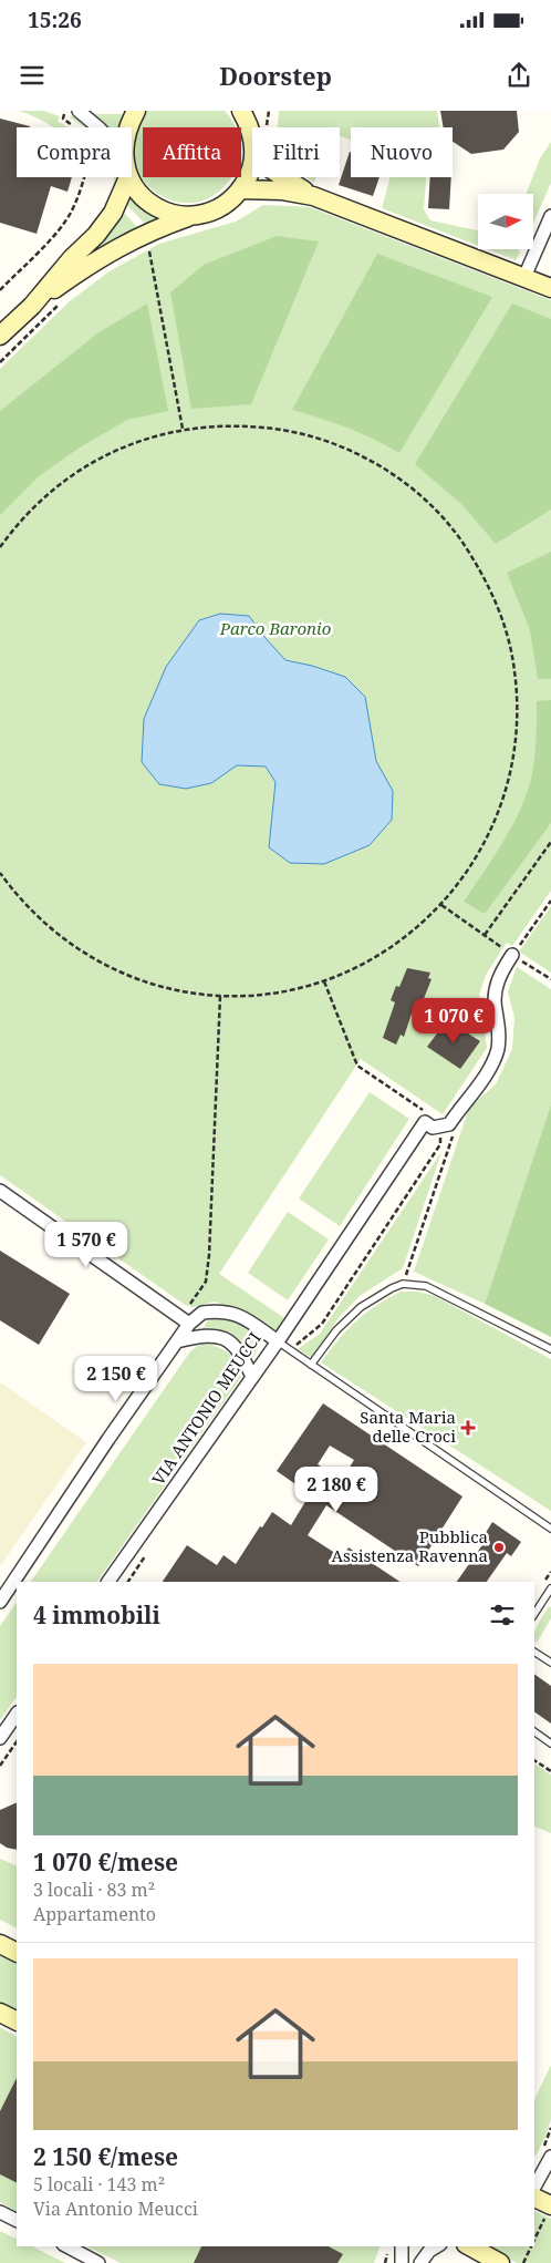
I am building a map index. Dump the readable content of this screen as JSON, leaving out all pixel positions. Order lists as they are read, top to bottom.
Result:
{
  "streets": {
    "street": ["VIA ANTONIO MEUCCI"]
  },
  "parks": ["Parco Baronio"],
  "places": {
    "health": ["Santa Maria delle Croci"],
    "other": ["Pubblica Assistenza Ravenna"]
  },
  "north": "right",
  "page": {
    "status": "15:26",
    "header": "Doorstep",
    "chip": [
      "Compra",
      "Affitta",
      "Filtri",
      "Nuovo"
    ],
    "price": [
      "1 070 €",
      "1 570 €",
      "2 150 €",
      "2 180 €"
    ],
    "heading": "4 immobili",
    "list": [
      {
        "name": "1 070 €/mese",
        "note": "3 locali · 83 m² · Appartamento"
      },
      {
        "name": "2 150 €/mese",
        "note": "5 locali · 143 m² · Via Antonio Meucci"
      }
    ]
  }
}
